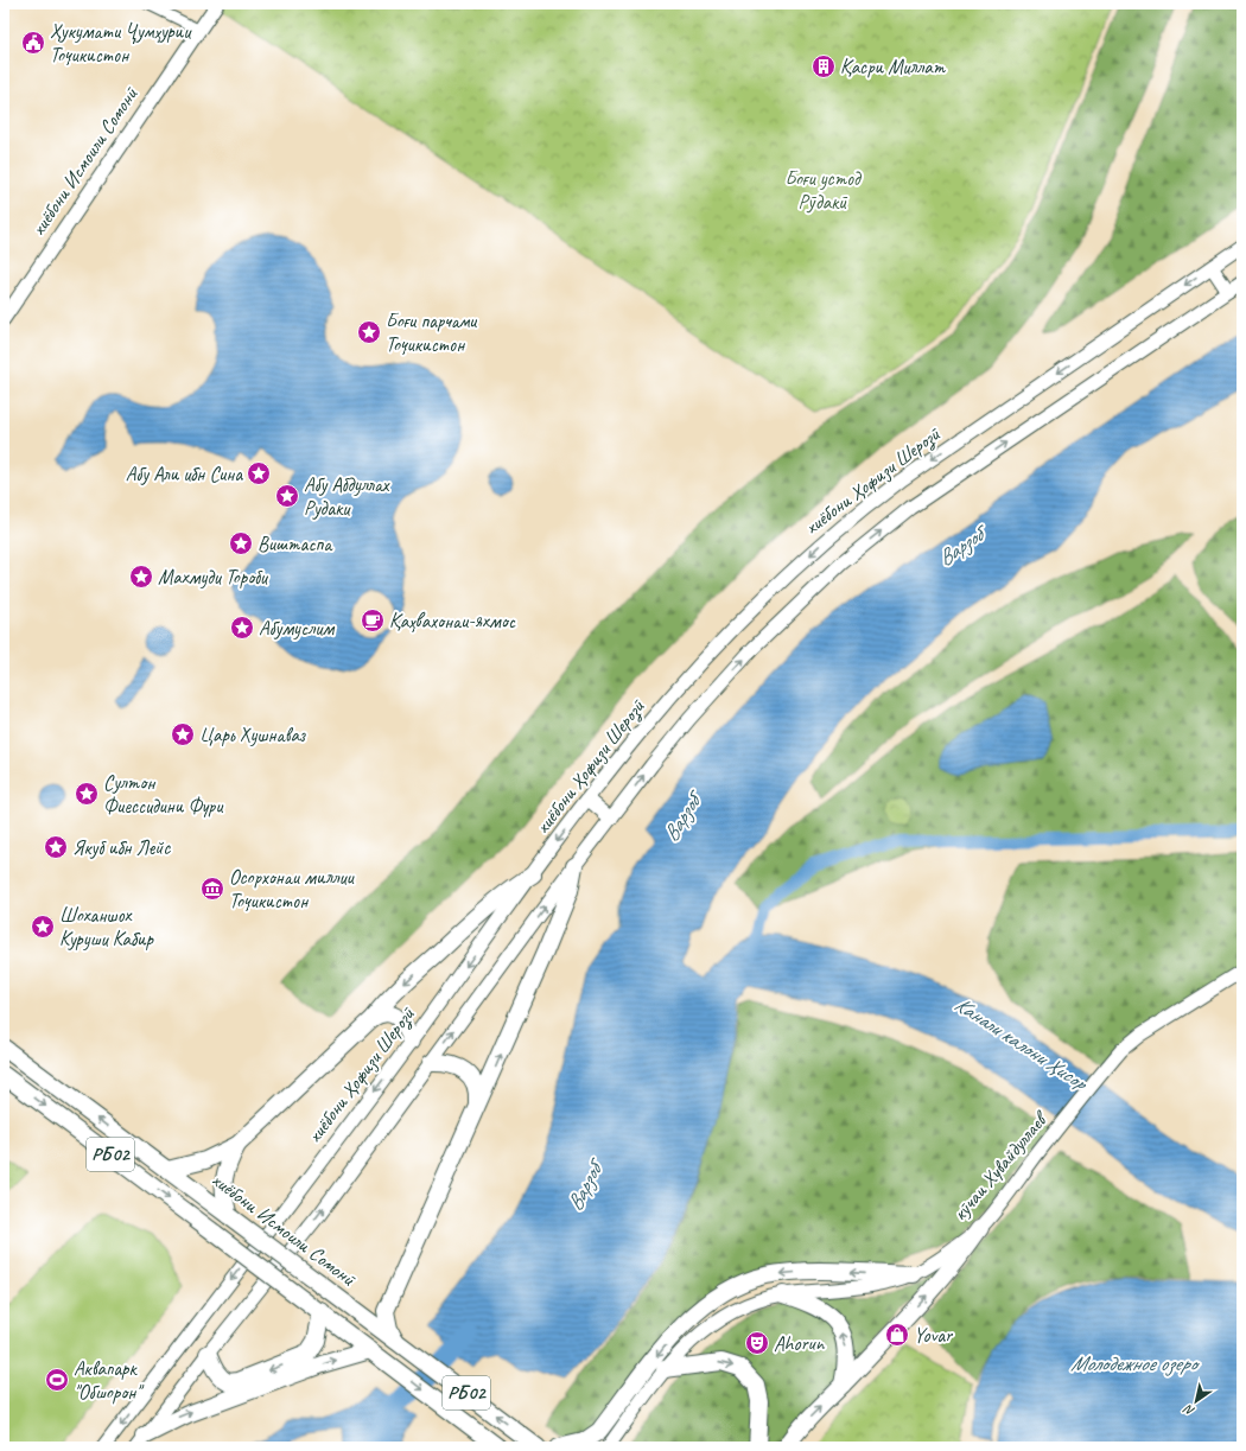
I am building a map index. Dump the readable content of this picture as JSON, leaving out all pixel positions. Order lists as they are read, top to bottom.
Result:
{
  "streets": {
    "highway": ["хиёбони Исмоили Сомонӣ", "РБ02"],
    "main road": ["хиёбони Ҳофизи Шерозӣ", "кӯчаи Хувайдуллаев"]
  },
  "one_way": ["хиёбони Исмоили Сомонӣ"],
  "water": ["Варзоб", "Канали калони Ҳисор", "Молодежное озеро"],
  "parks": ["Боғи устод Рӯдакӣ"],
  "places": {
    "public building": ["Ҳукумати Ҷумҳурии Тоҷикистон"],
    "building": ["Қасри Миллат"],
    "place": [
      "Боғи парчами Тоҷикистон",
      "Абу Али ибн Сина",
      "Абу Абдуллах Рудаки",
      "Виштаспа",
      "Махмуди Тороби",
      "Абумуслим",
      "Царь Хушнаваз",
      "Султон Фиессидини Фури",
      "Якуб ибн Лейс",
      "Шоханшох Куруши Кабир"
    ],
    "cafe": ["Қаҳвахонаи-яхмос"],
    "museum": ["Осорхонаи миллии Тоҷикистон"],
    "shop": ["Yovar"],
    "theatre": ["Ahorun"],
    "sports": ["Аквапарк \"Обшорон\""]
  },
  "north": "bottom left"
}
